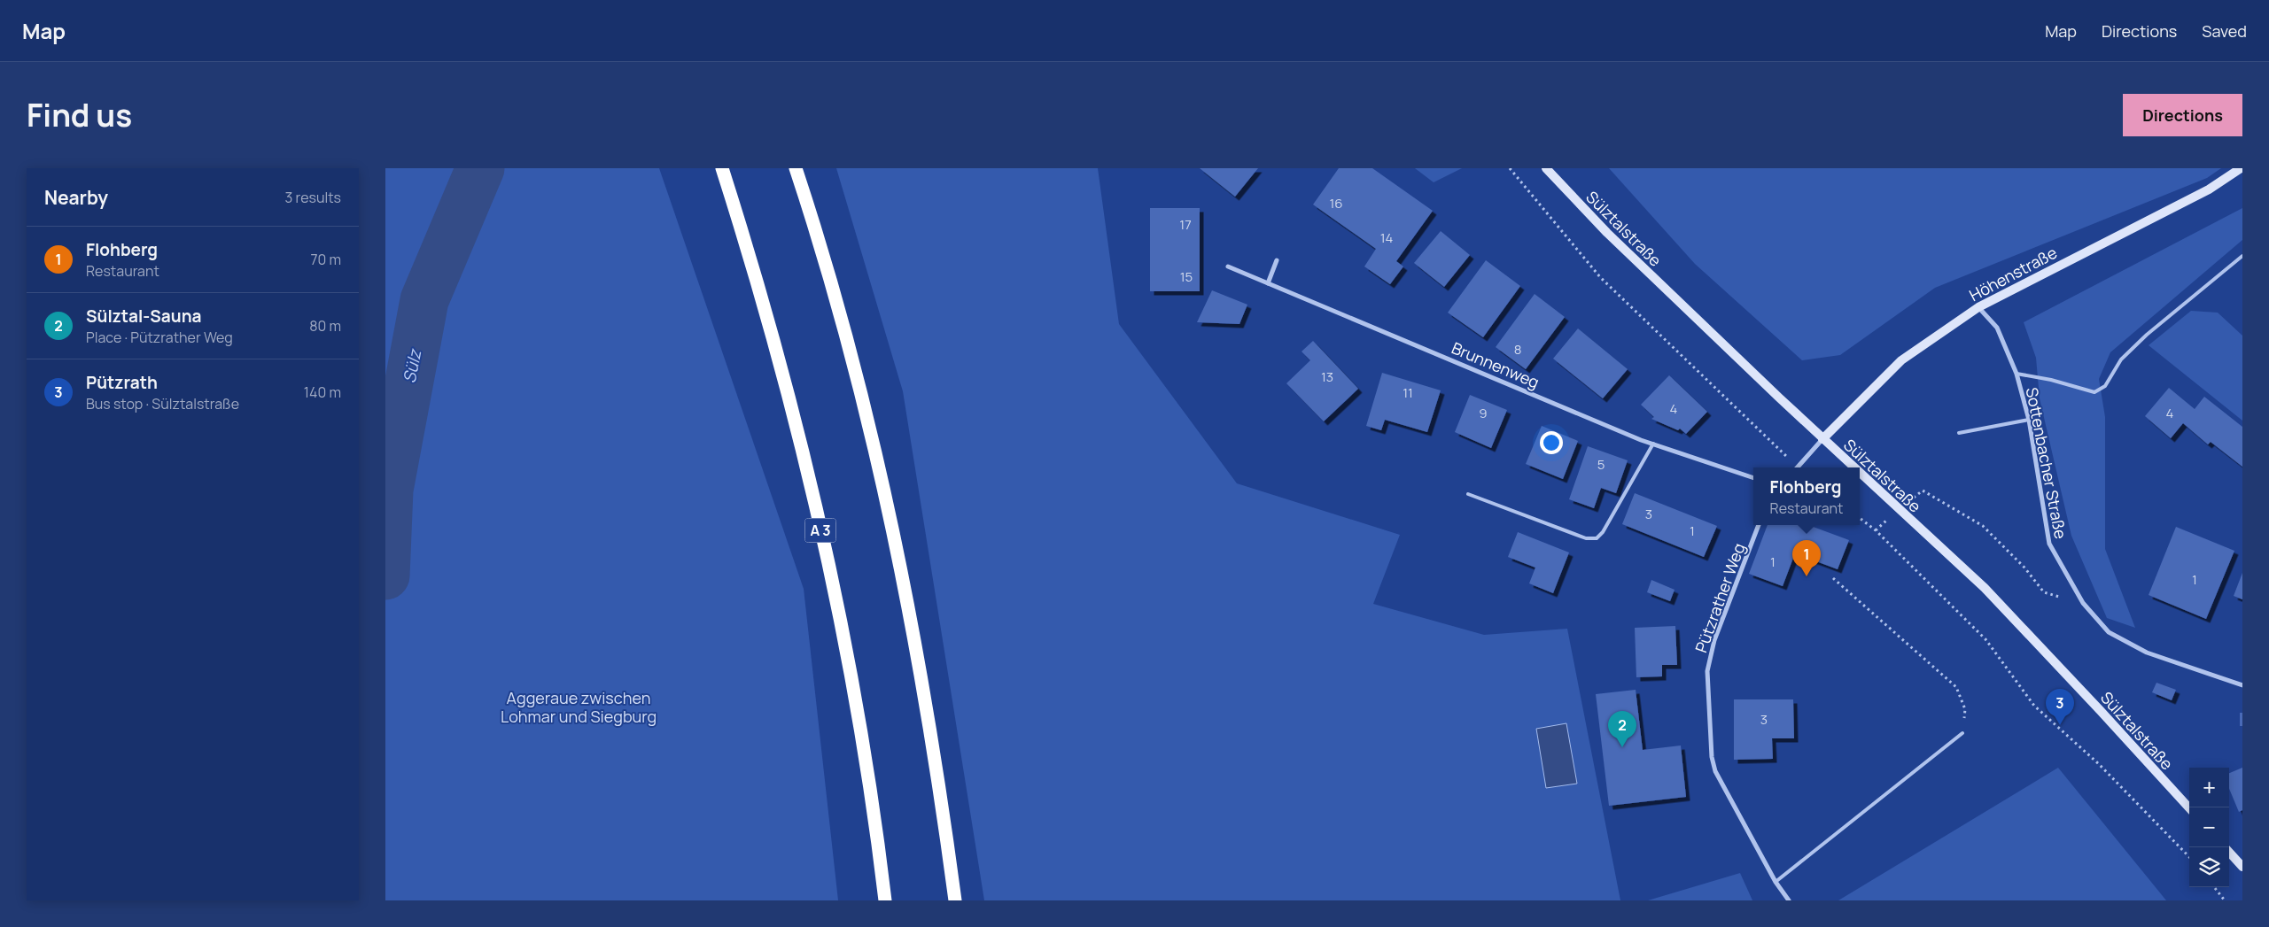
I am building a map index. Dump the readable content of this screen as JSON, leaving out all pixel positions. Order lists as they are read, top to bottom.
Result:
{
  "streets": {
    "highway": ["A 3"],
    "main road": ["Sülztalstraße", "Höhenstraße"],
    "street": ["Brunnenweg", "Sottenbacher Straße", "Pützrather Weg"]
  },
  "crossings": [
    ["Sülztalstraße", "Höhenstraße"],
    ["Höhenstraße", "Sottenbacher Straße"]
  ],
  "water": ["Sülz"],
  "parks": ["Aggeraue zwischen Lohmar und Siegburg"],
  "house_numbers": [
    "16",
    "17",
    "14",
    "15",
    "8",
    "13",
    "11",
    "4",
    "9",
    "4",
    "5",
    "3",
    "1",
    "1",
    "1",
    "3"
  ],
  "page": {
    "header": "Map",
    "nav": ["Map", "Directions", "Saved"],
    "title": "Find us",
    "buttons": "Directions",
    "heading": ["Nearby", "3 results"],
    "list": [
      {
        "mark": "1",
        "name": "Flohberg",
        "note": "Restaurant",
        "value": "70 m"
      },
      {
        "mark": "2",
        "name": "Sülztal-Sauna",
        "note": "Place · Pützrather Weg",
        "value": "80 m"
      },
      {
        "mark": "3",
        "name": "Pützrath",
        "note": "Bus stop · Sülztalstraße",
        "value": "140 m"
      }
    ],
    "popup": ["Flohberg", "Restaurant"],
    "pins": ["1", "3", "2"],
    "map_buttons": ["+", "−"]
  }
}
